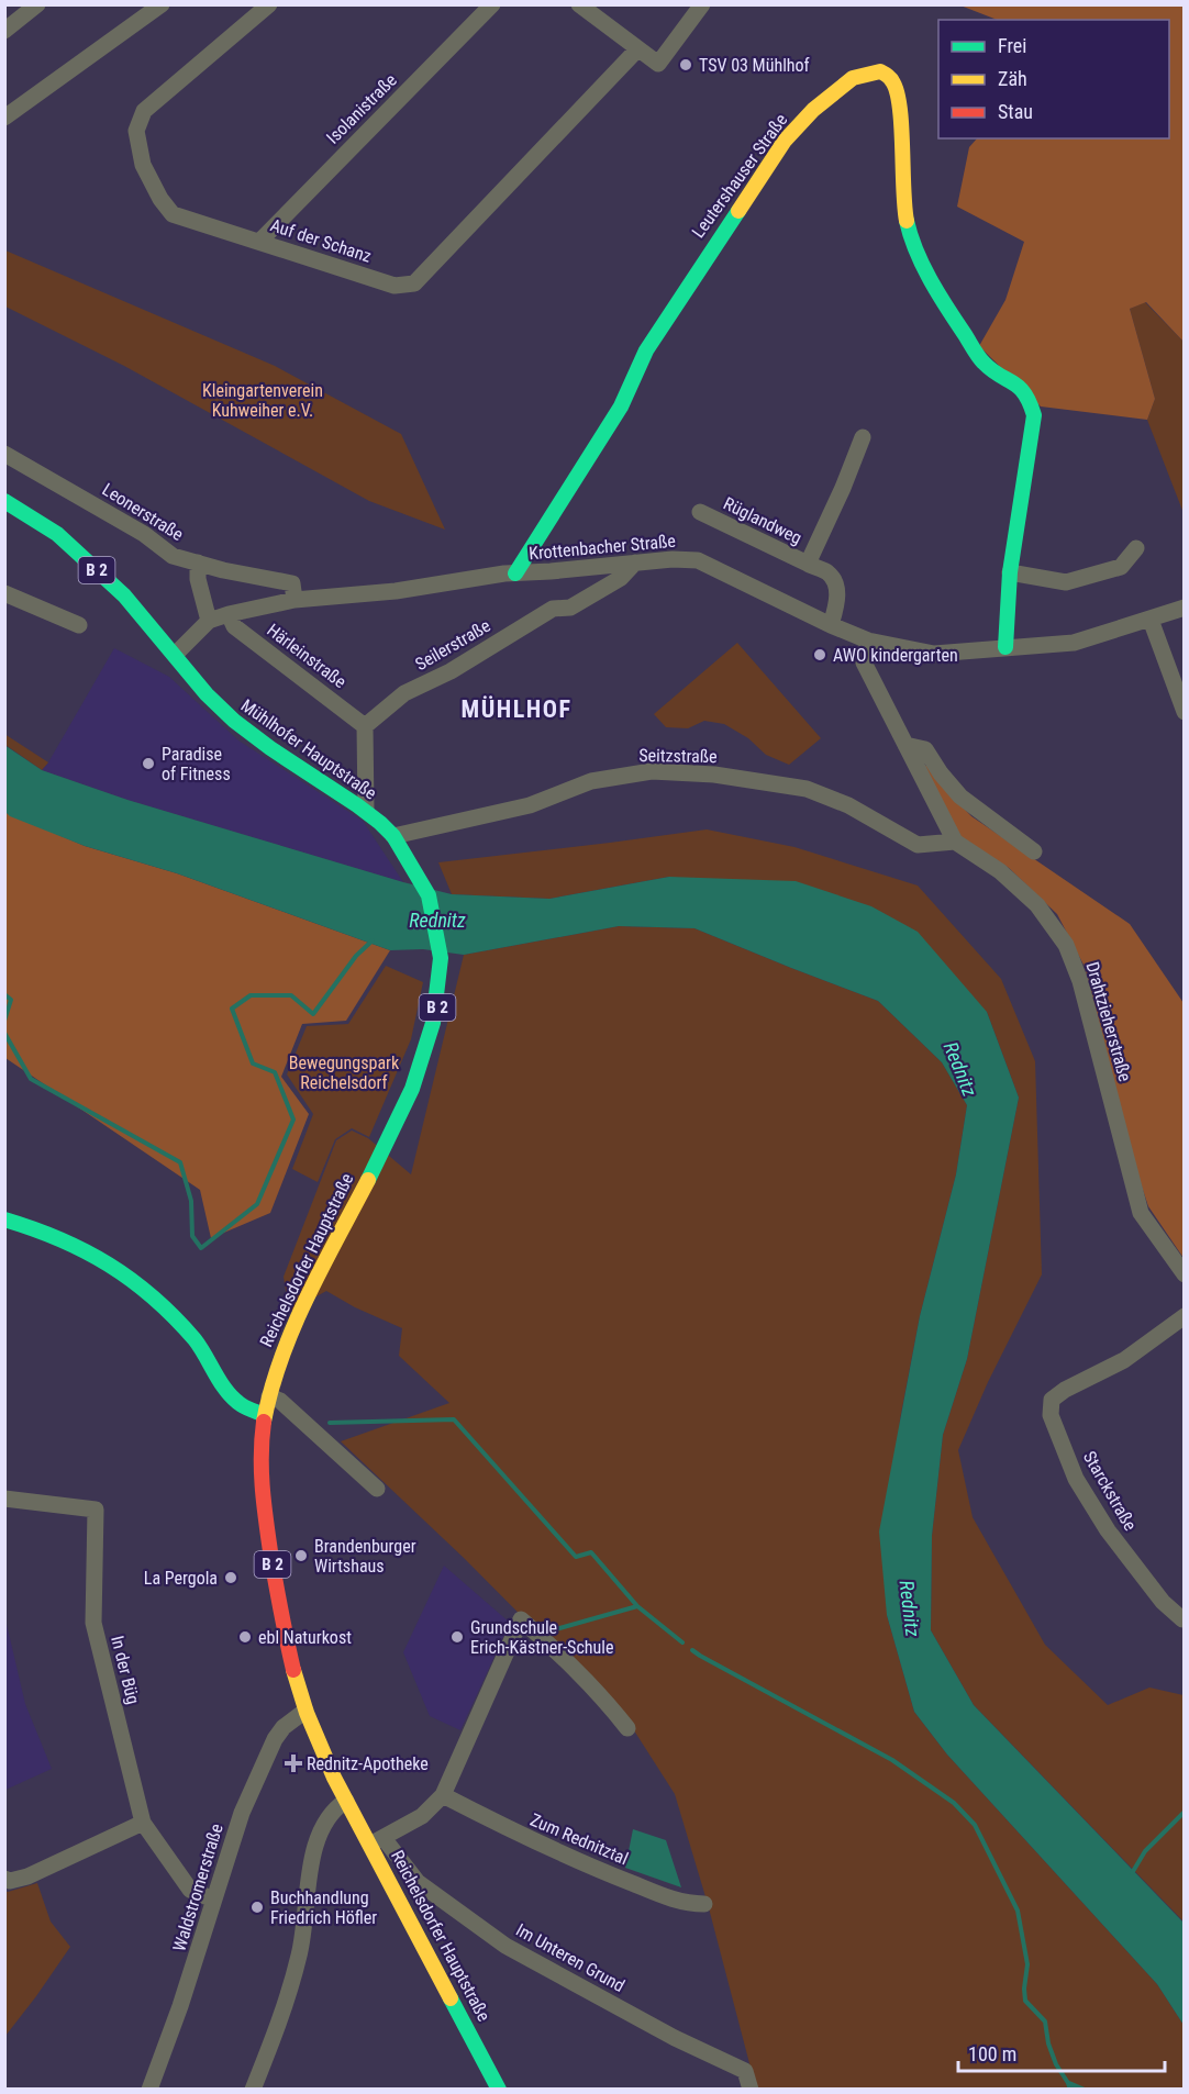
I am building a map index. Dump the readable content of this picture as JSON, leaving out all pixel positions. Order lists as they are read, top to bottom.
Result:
{
  "streets": {
    "main road": [
      "Leutershauser Straße",
      "B 2",
      "Mühlhofer Hauptstraße",
      "Reichelsdorfer Hauptstraße"
    ],
    "street": [
      "Isolanistraße",
      "Auf der Schanz",
      "Leonerstraße",
      "Rüglandweg",
      "Krottenbacher Straße",
      "Seilerstraße",
      "Härleinstraße",
      "Seitzstraße",
      "Drahtzieherstraße",
      "Starckstraße",
      "In der Büg",
      "Zum Rednitztal",
      "Waldstromerstraße",
      "Im Unteren Grund"
    ]
  },
  "crossings": [
    ["Isolanistraße", "Auf der Schanz"],
    ["Leutershauser Straße", "Krottenbacher Straße"],
    ["Leonerstraße", "Krottenbacher Straße"],
    ["Rüglandweg", "Krottenbacher Straße"],
    ["Krottenbacher Straße", "Seilerstraße"],
    ["Krottenbacher Straße", "Härleinstraße"],
    ["Krottenbacher Straße", "Mühlhofer Hauptstraße"],
    ["Krottenbacher Straße", "Drahtzieherstraße"],
    ["Seilerstraße", "Härleinstraße"],
    ["Mühlhofer Hauptstraße", "Seitzstraße"],
    ["Mühlhofer Hauptstraße", "Reichelsdorfer Hauptstraße"],
    ["Seitzstraße", "Drahtzieherstraße"],
    ["Seitzstraße", "Reichelsdorfer Hauptstraße"],
    ["Reichelsdorfer Hauptstraße", "Waldstromerstraße"],
    ["Reichelsdorfer Hauptstraße", "Im Unteren Grund"],
    ["In der Büg", "Waldstromerstraße"]
  ],
  "districts": ["MÜHLHOF"],
  "water": ["Rednitz"],
  "parks": ["Kleingartenverein Kuhweiher e.V.", "Bewegungspark Reichelsdorf"],
  "places": {
    "other": [
      "TSV 03 Mühlhof",
      "AWO kindergarten",
      "Paradise of Fitness",
      "Brandenburger Wirtshaus",
      "La Pergola",
      "ebl Naturkost",
      "Grundschule Erich-Kästner-Schule",
      "Buchhandlung Friedrich Höfler"
    ],
    "health": ["Rednitz-Apotheke"]
  },
  "legend": ["Frei", "Zäh", "Stau"],
  "scale_bar": "100 m"
}
